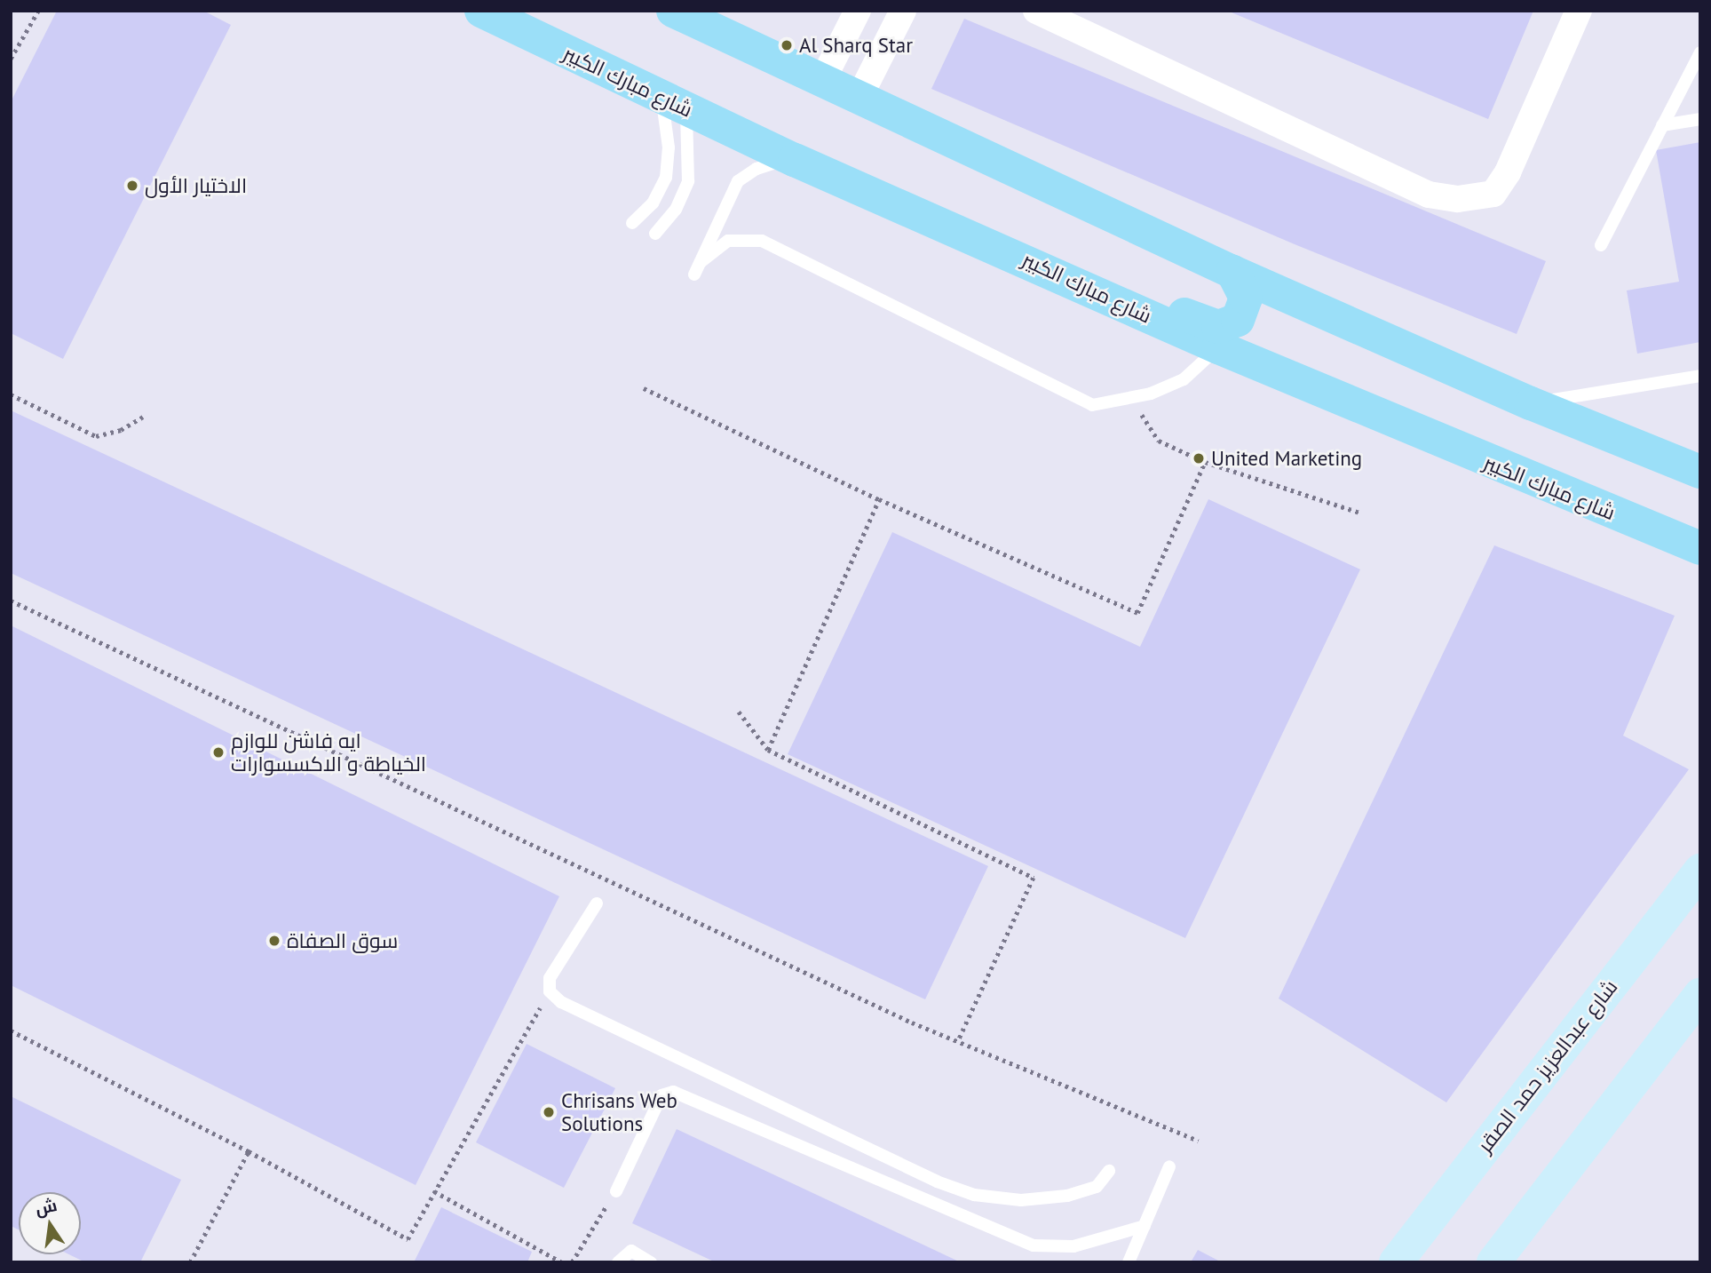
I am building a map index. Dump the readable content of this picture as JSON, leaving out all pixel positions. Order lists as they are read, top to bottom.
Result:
{
  "streets": {
    "main road": ["شارع مبارك الكبير", "شارع عبدالعزيز حمد الصقر"]
  },
  "places": [
    "Al Sharq Star",
    "الاختيار الأول",
    "United Marketing",
    "ايه فاشن للوازم الخياطة و الاكسسوارات",
    "سوق الصفاة",
    "Chrisans Web Solutions"
  ],
  "north": "top"
}
